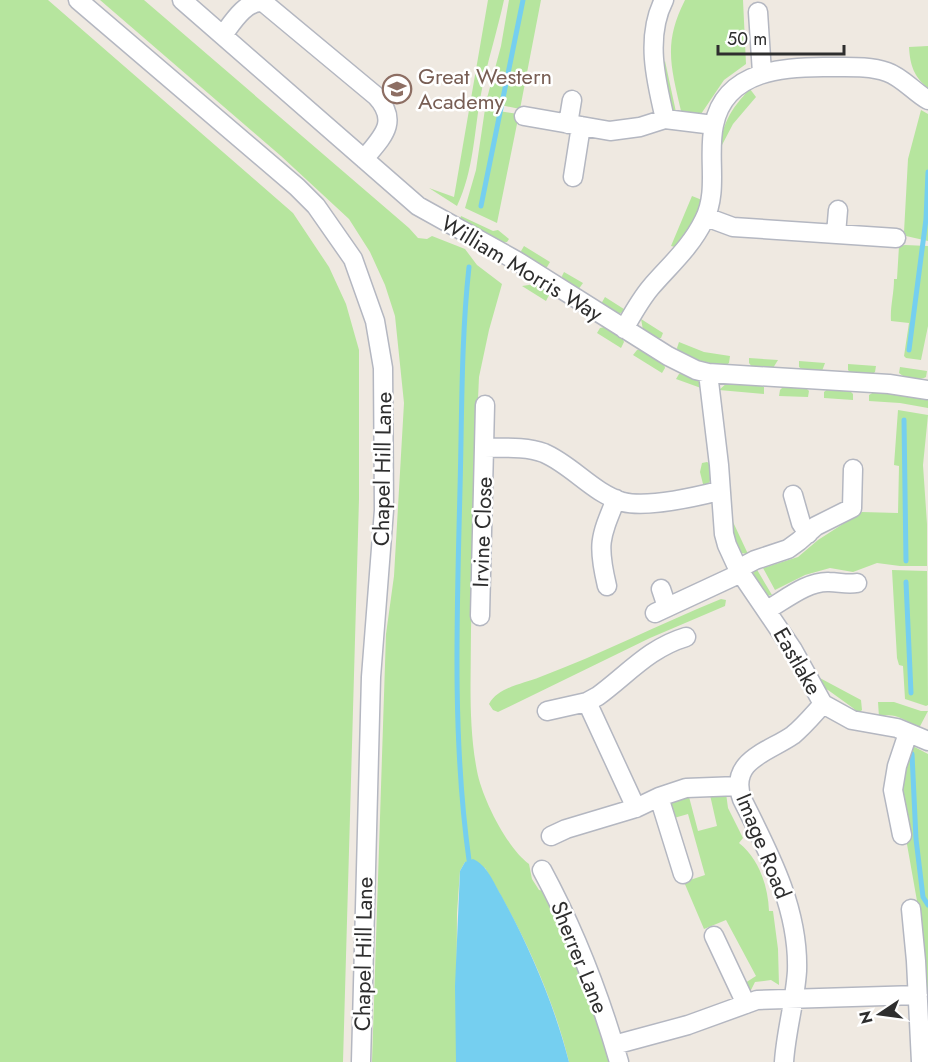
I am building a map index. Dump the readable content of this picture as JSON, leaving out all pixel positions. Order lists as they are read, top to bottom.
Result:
{
  "streets": {
    "street": [
      "William Morris Way",
      "Chapel Hill Lane",
      "Irvine Close",
      "Eastlake",
      "Image Road",
      "Sherrer Lane"
    ]
  },
  "crossings": [
    ["William Morris Way", "Eastlake"],
    ["Irvine Close", "Eastlake"],
    ["Eastlake", "Image Road"],
    ["Image Road", "Sherrer Lane"]
  ],
  "places": {
    "school or university": ["Great Western Academy"]
  },
  "scale_bar": "50 m",
  "north": "left"
}
